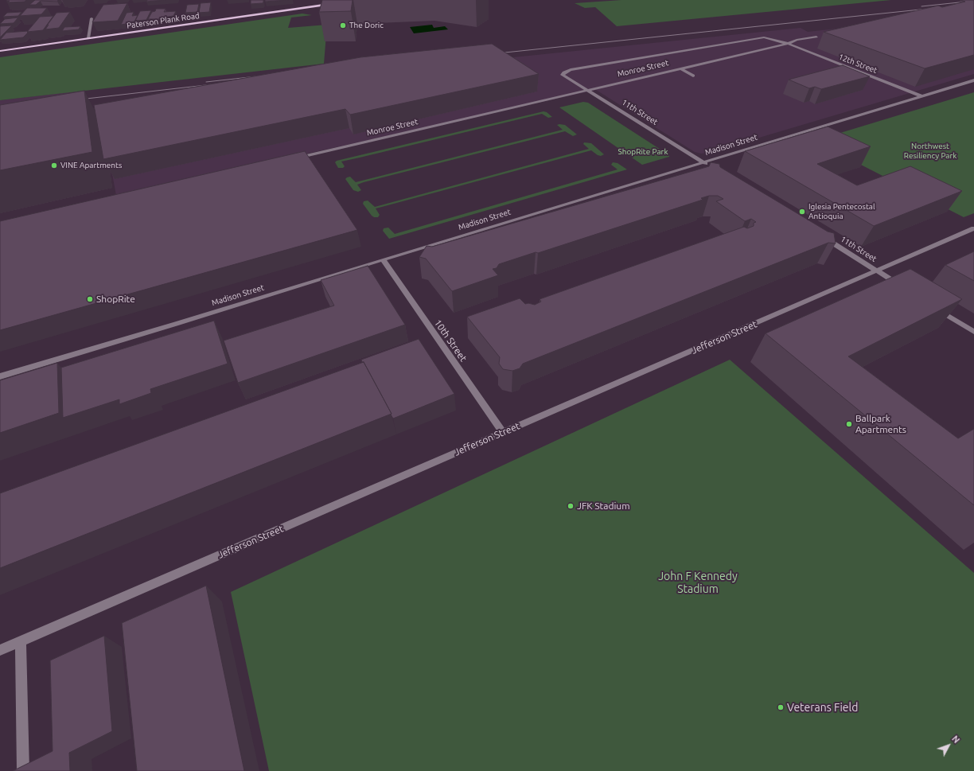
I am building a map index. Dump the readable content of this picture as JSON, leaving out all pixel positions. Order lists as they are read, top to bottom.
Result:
{
  "streets": {
    "main road": ["Paterson Plank Road"],
    "street": [
      "12th Street",
      "Monroe Street",
      "11th Street",
      "Madison Street",
      "Jefferson Street",
      "10th Street"
    ]
  },
  "crossings": [
    ["12th Street", "Monroe Street"],
    ["12th Street", "11th Street"],
    ["12th Street", "Madison Street"],
    ["Monroe Street", "11th Street"],
    ["11th Street", "Madison Street"],
    ["11th Street", "Jefferson Street"],
    ["Madison Street", "10th Street"],
    ["Jefferson Street", "10th Street"]
  ],
  "parks": ["Northwest Resiliency Park", "ShopRite Park", "John F Kennedy Stadium"],
  "places": [
    "The Doric",
    "VINE Apartments",
    "Iglesia Pentecostal Antioquia",
    "ShopRite",
    "Ballpark Apartments",
    "JFK Stadium",
    "Veterans Field"
  ],
  "north": "top right"
}
